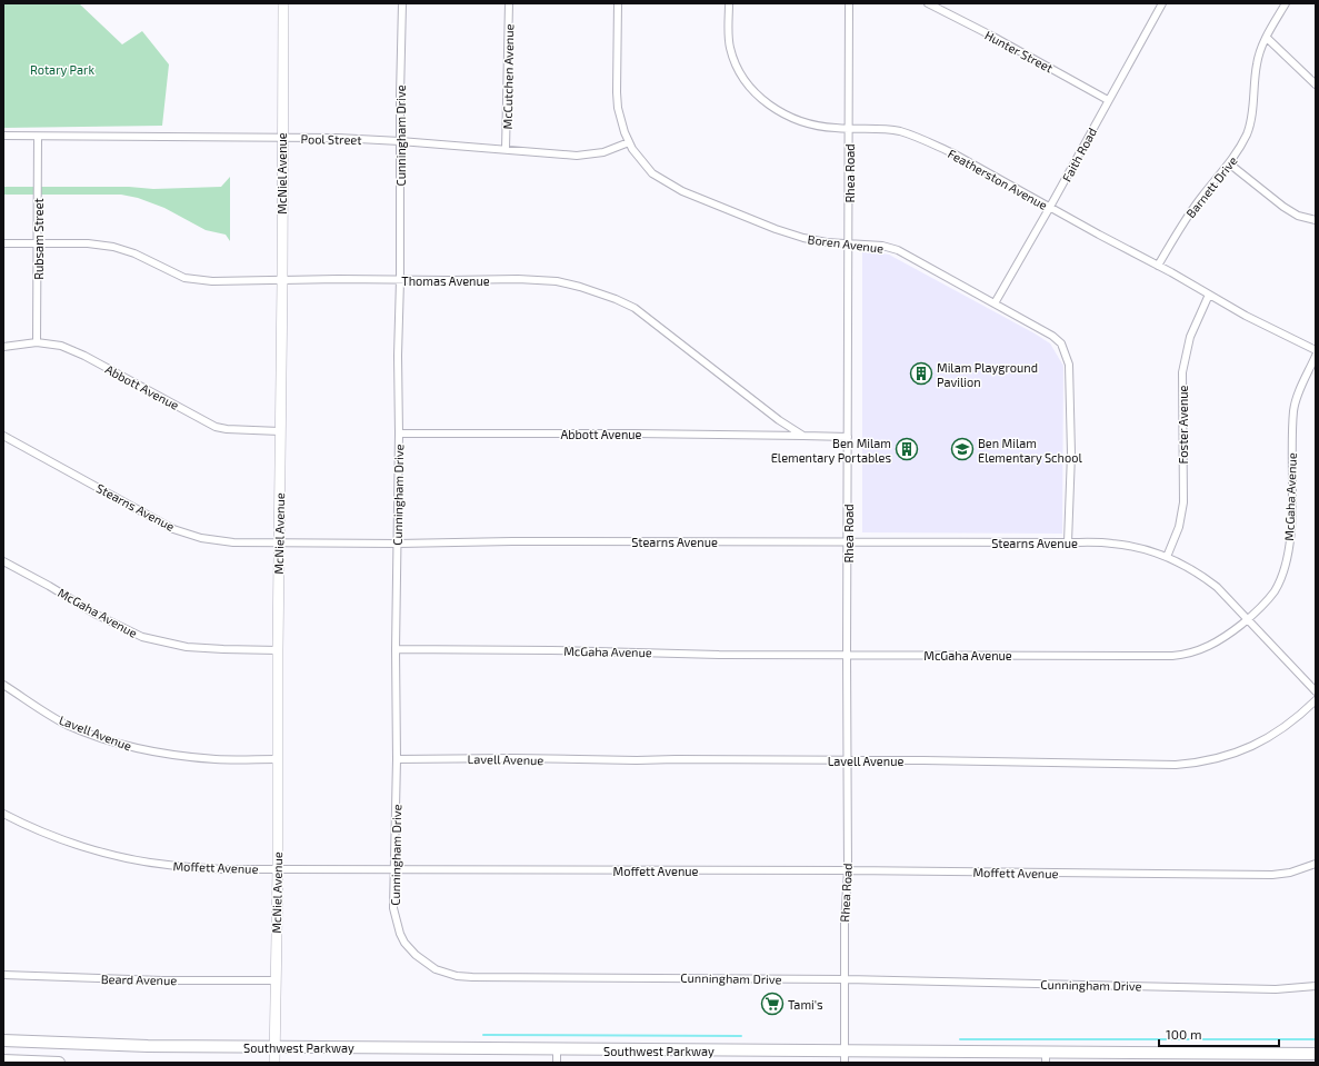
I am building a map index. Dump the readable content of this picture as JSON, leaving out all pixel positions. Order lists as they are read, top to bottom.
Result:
{
  "streets": {
    "main road": ["Southwest Parkway"],
    "street": [
      "Hunter Street",
      "McCutchen Avenue",
      "Cunningham Drive",
      "Pool Street",
      "Faith Road",
      "McNiel Avenue",
      "Rhea Road",
      "Featherston Avenue",
      "Barnett Drive",
      "Rubsam Street",
      "Boren Avenue",
      "Thomas Avenue",
      "Abbott Avenue",
      "Foster Avenue",
      "McGaha Avenue",
      "Stearns Avenue",
      "Lavell Avenue",
      "Moffett Avenue",
      "Beard Avenue"
    ]
  },
  "crossings": [
    ["Hunter Street", "Faith Road"],
    ["McCutchen Avenue", "Pool Street"],
    ["Cunningham Drive", "Pool Street"],
    ["Cunningham Drive", "Rhea Road"],
    ["Cunningham Drive", "Thomas Avenue"],
    ["Cunningham Drive", "Abbott Avenue"],
    ["Cunningham Drive", "McGaha Avenue"],
    ["Cunningham Drive", "Stearns Avenue"],
    ["Cunningham Drive", "Lavell Avenue"],
    ["Cunningham Drive", "Moffett Avenue"],
    ["Pool Street", "McNiel Avenue"],
    ["Pool Street", "Rubsam Street"],
    ["Pool Street", "Boren Avenue"],
    ["Faith Road", "Featherston Avenue"],
    ["Faith Road", "Boren Avenue"],
    ["McNiel Avenue", "Thomas Avenue"],
    ["McNiel Avenue", "Abbott Avenue"],
    ["McNiel Avenue", "McGaha Avenue"],
    ["McNiel Avenue", "Stearns Avenue"],
    ["McNiel Avenue", "Lavell Avenue"],
    ["McNiel Avenue", "Moffett Avenue"],
    ["McNiel Avenue", "Beard Avenue"],
    ["McNiel Avenue", "Southwest Parkway"],
    ["Rhea Road", "Featherston Avenue"],
    ["Rhea Road", "Boren Avenue"],
    ["Rhea Road", "Thomas Avenue"],
    ["Rhea Road", "McGaha Avenue"],
    ["Rhea Road", "Stearns Avenue"],
    ["Rhea Road", "Lavell Avenue"],
    ["Rhea Road", "Moffett Avenue"],
    ["Rhea Road", "Southwest Parkway"],
    ["Featherston Avenue", "Barnett Drive"],
    ["Featherston Avenue", "Foster Avenue"],
    ["Rubsam Street", "Thomas Avenue"],
    ["Rubsam Street", "Abbott Avenue"],
    ["Boren Avenue", "Stearns Avenue"],
    ["Thomas Avenue", "Abbott Avenue"],
    ["Foster Avenue", "Stearns Avenue"],
    ["McGaha Avenue", "Stearns Avenue"]
  ],
  "parks": ["Rotary Park"],
  "places": {
    "building": ["Milam Playground Pavilion", "Ben Milam Elementary Portables"],
    "school or university": ["Ben Milam Elementary School"],
    "supermarket": ["Tami's"]
  },
  "scale_bar": "100 m"
}
